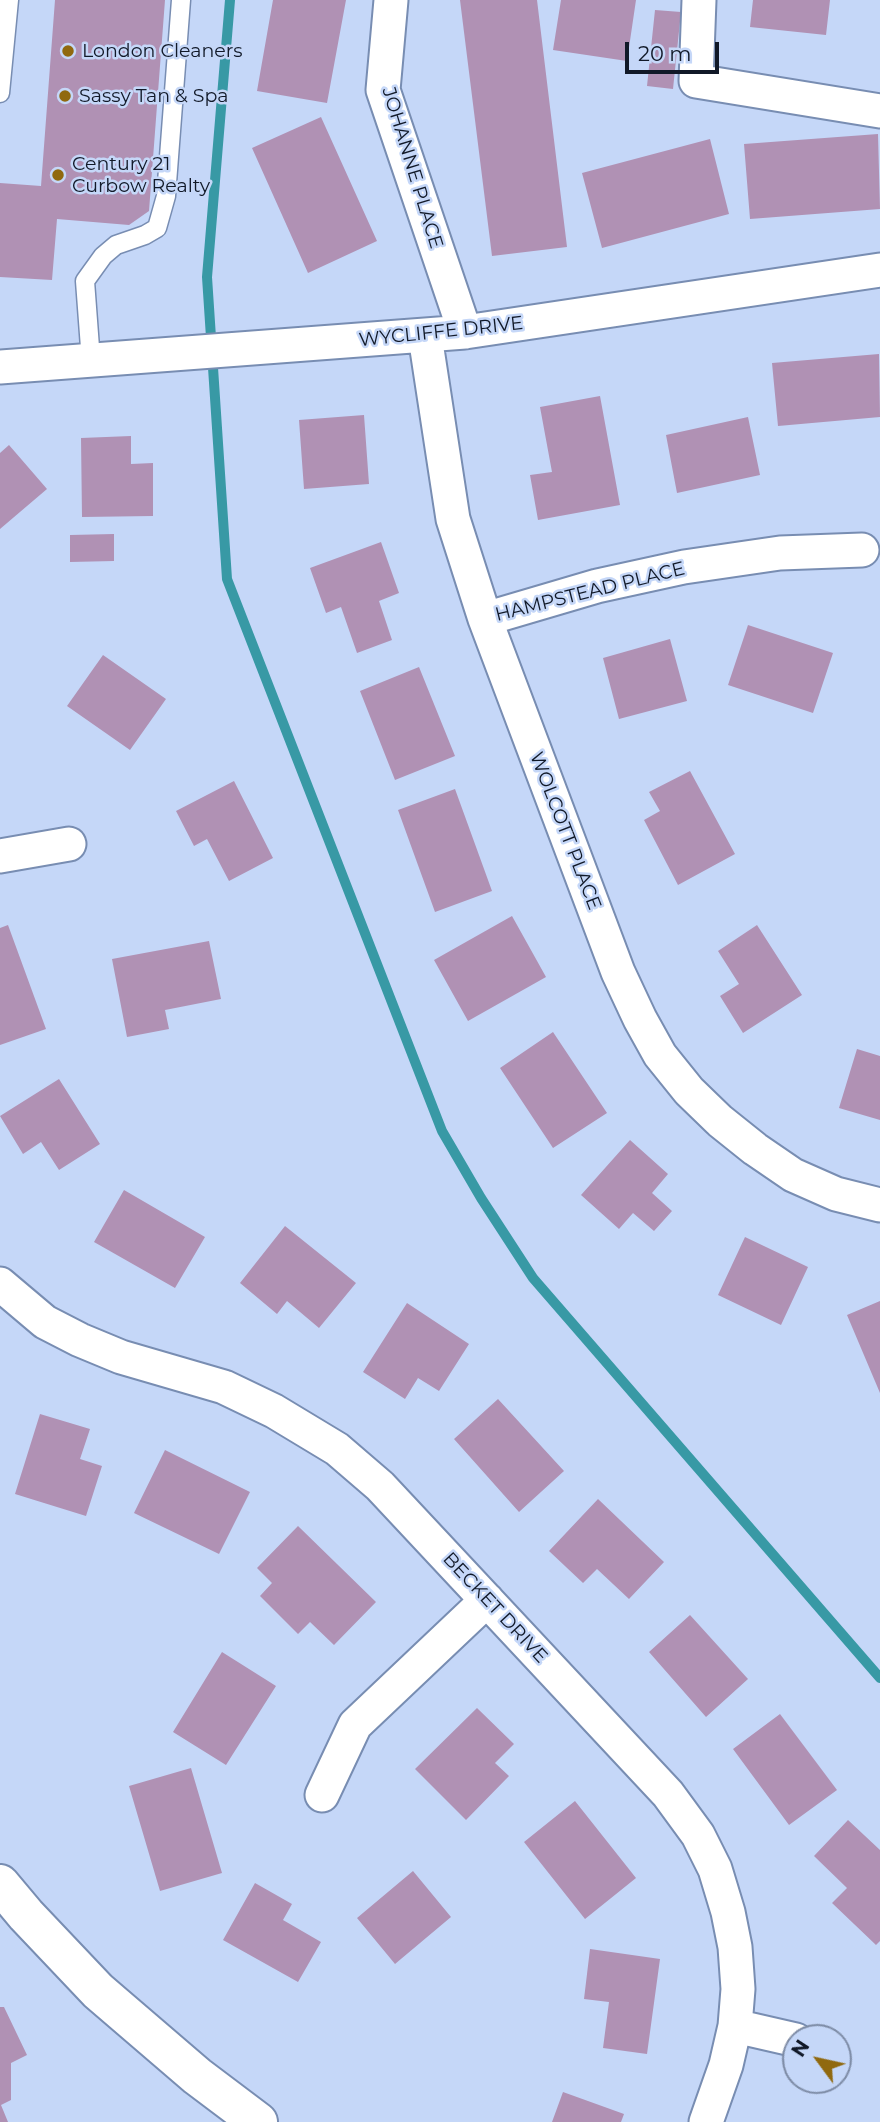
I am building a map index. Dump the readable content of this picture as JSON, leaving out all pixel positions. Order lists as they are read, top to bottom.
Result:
{
  "streets": {
    "street": [
      "JOHANNE PLACE",
      "WYCLIFFE DRIVE",
      "HAMPSTEAD PLACE",
      "WOLCOTT PLACE",
      "BECKET DRIVE"
    ]
  },
  "crossings": [
    ["JOHANNE PLACE", "WYCLIFFE DRIVE"],
    ["WYCLIFFE DRIVE", "WOLCOTT PLACE"],
    ["HAMPSTEAD PLACE", "WOLCOTT PLACE"]
  ],
  "places": ["London Cleaners", "Sassy Tan & Spa", "Century 21 Curbow Realty"],
  "scale_bar": "20 m",
  "north": "top left"
}
